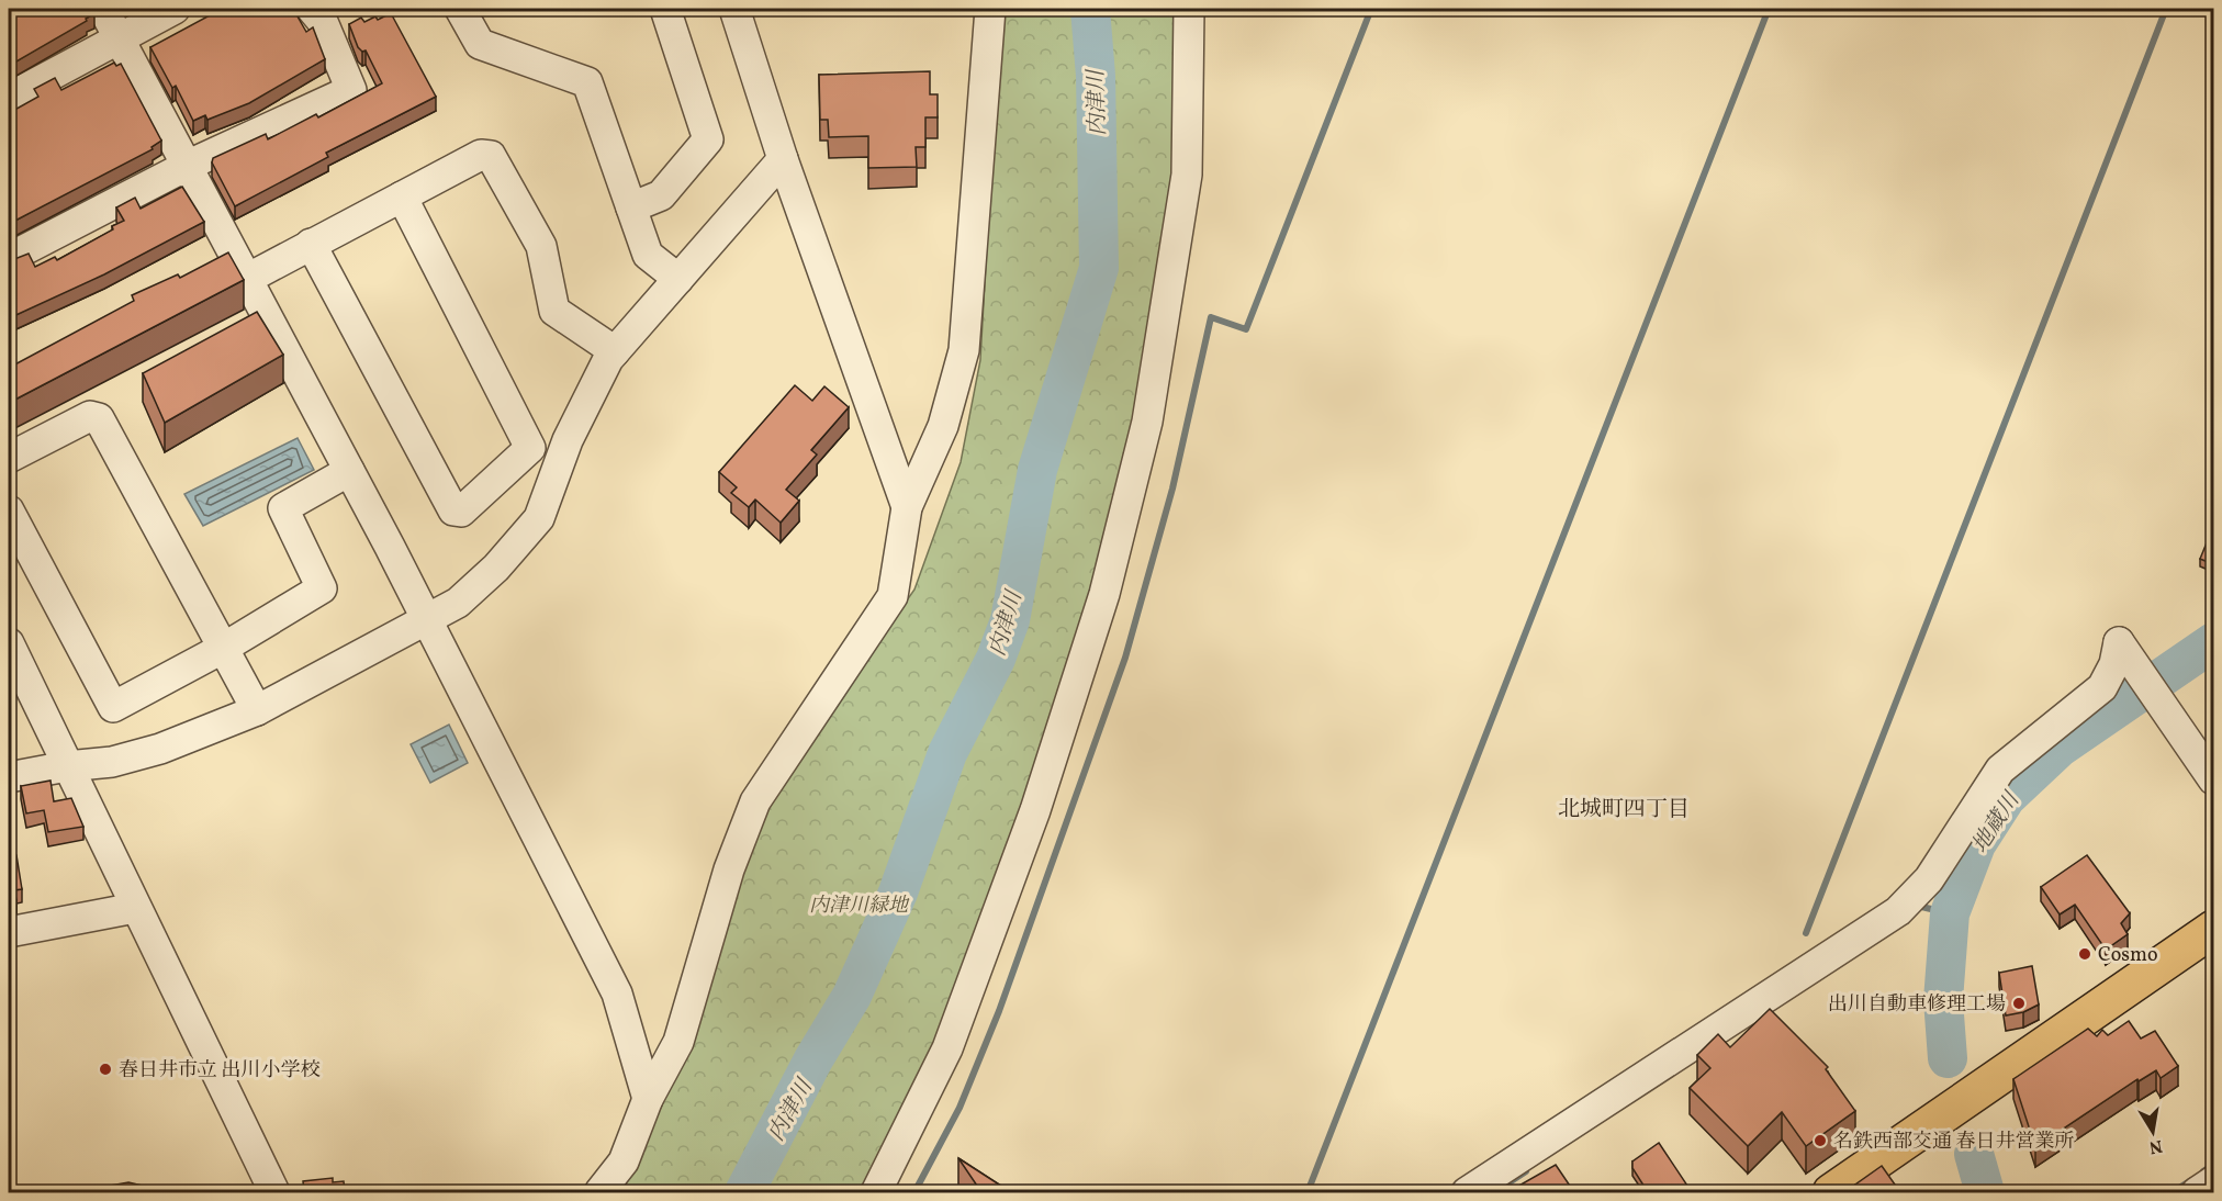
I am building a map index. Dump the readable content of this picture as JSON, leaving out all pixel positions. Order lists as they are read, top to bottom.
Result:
{
  "districts": ["北城町四丁目"],
  "water": ["内津川", "地蔵川"],
  "parks": ["内津川緑地"],
  "places": [
    "Cosmo",
    "出川自動車修理工場",
    "春日井市立 出川小学校",
    "名鉄西部交通 春日井営業所"
  ],
  "north": "bottom"
}
